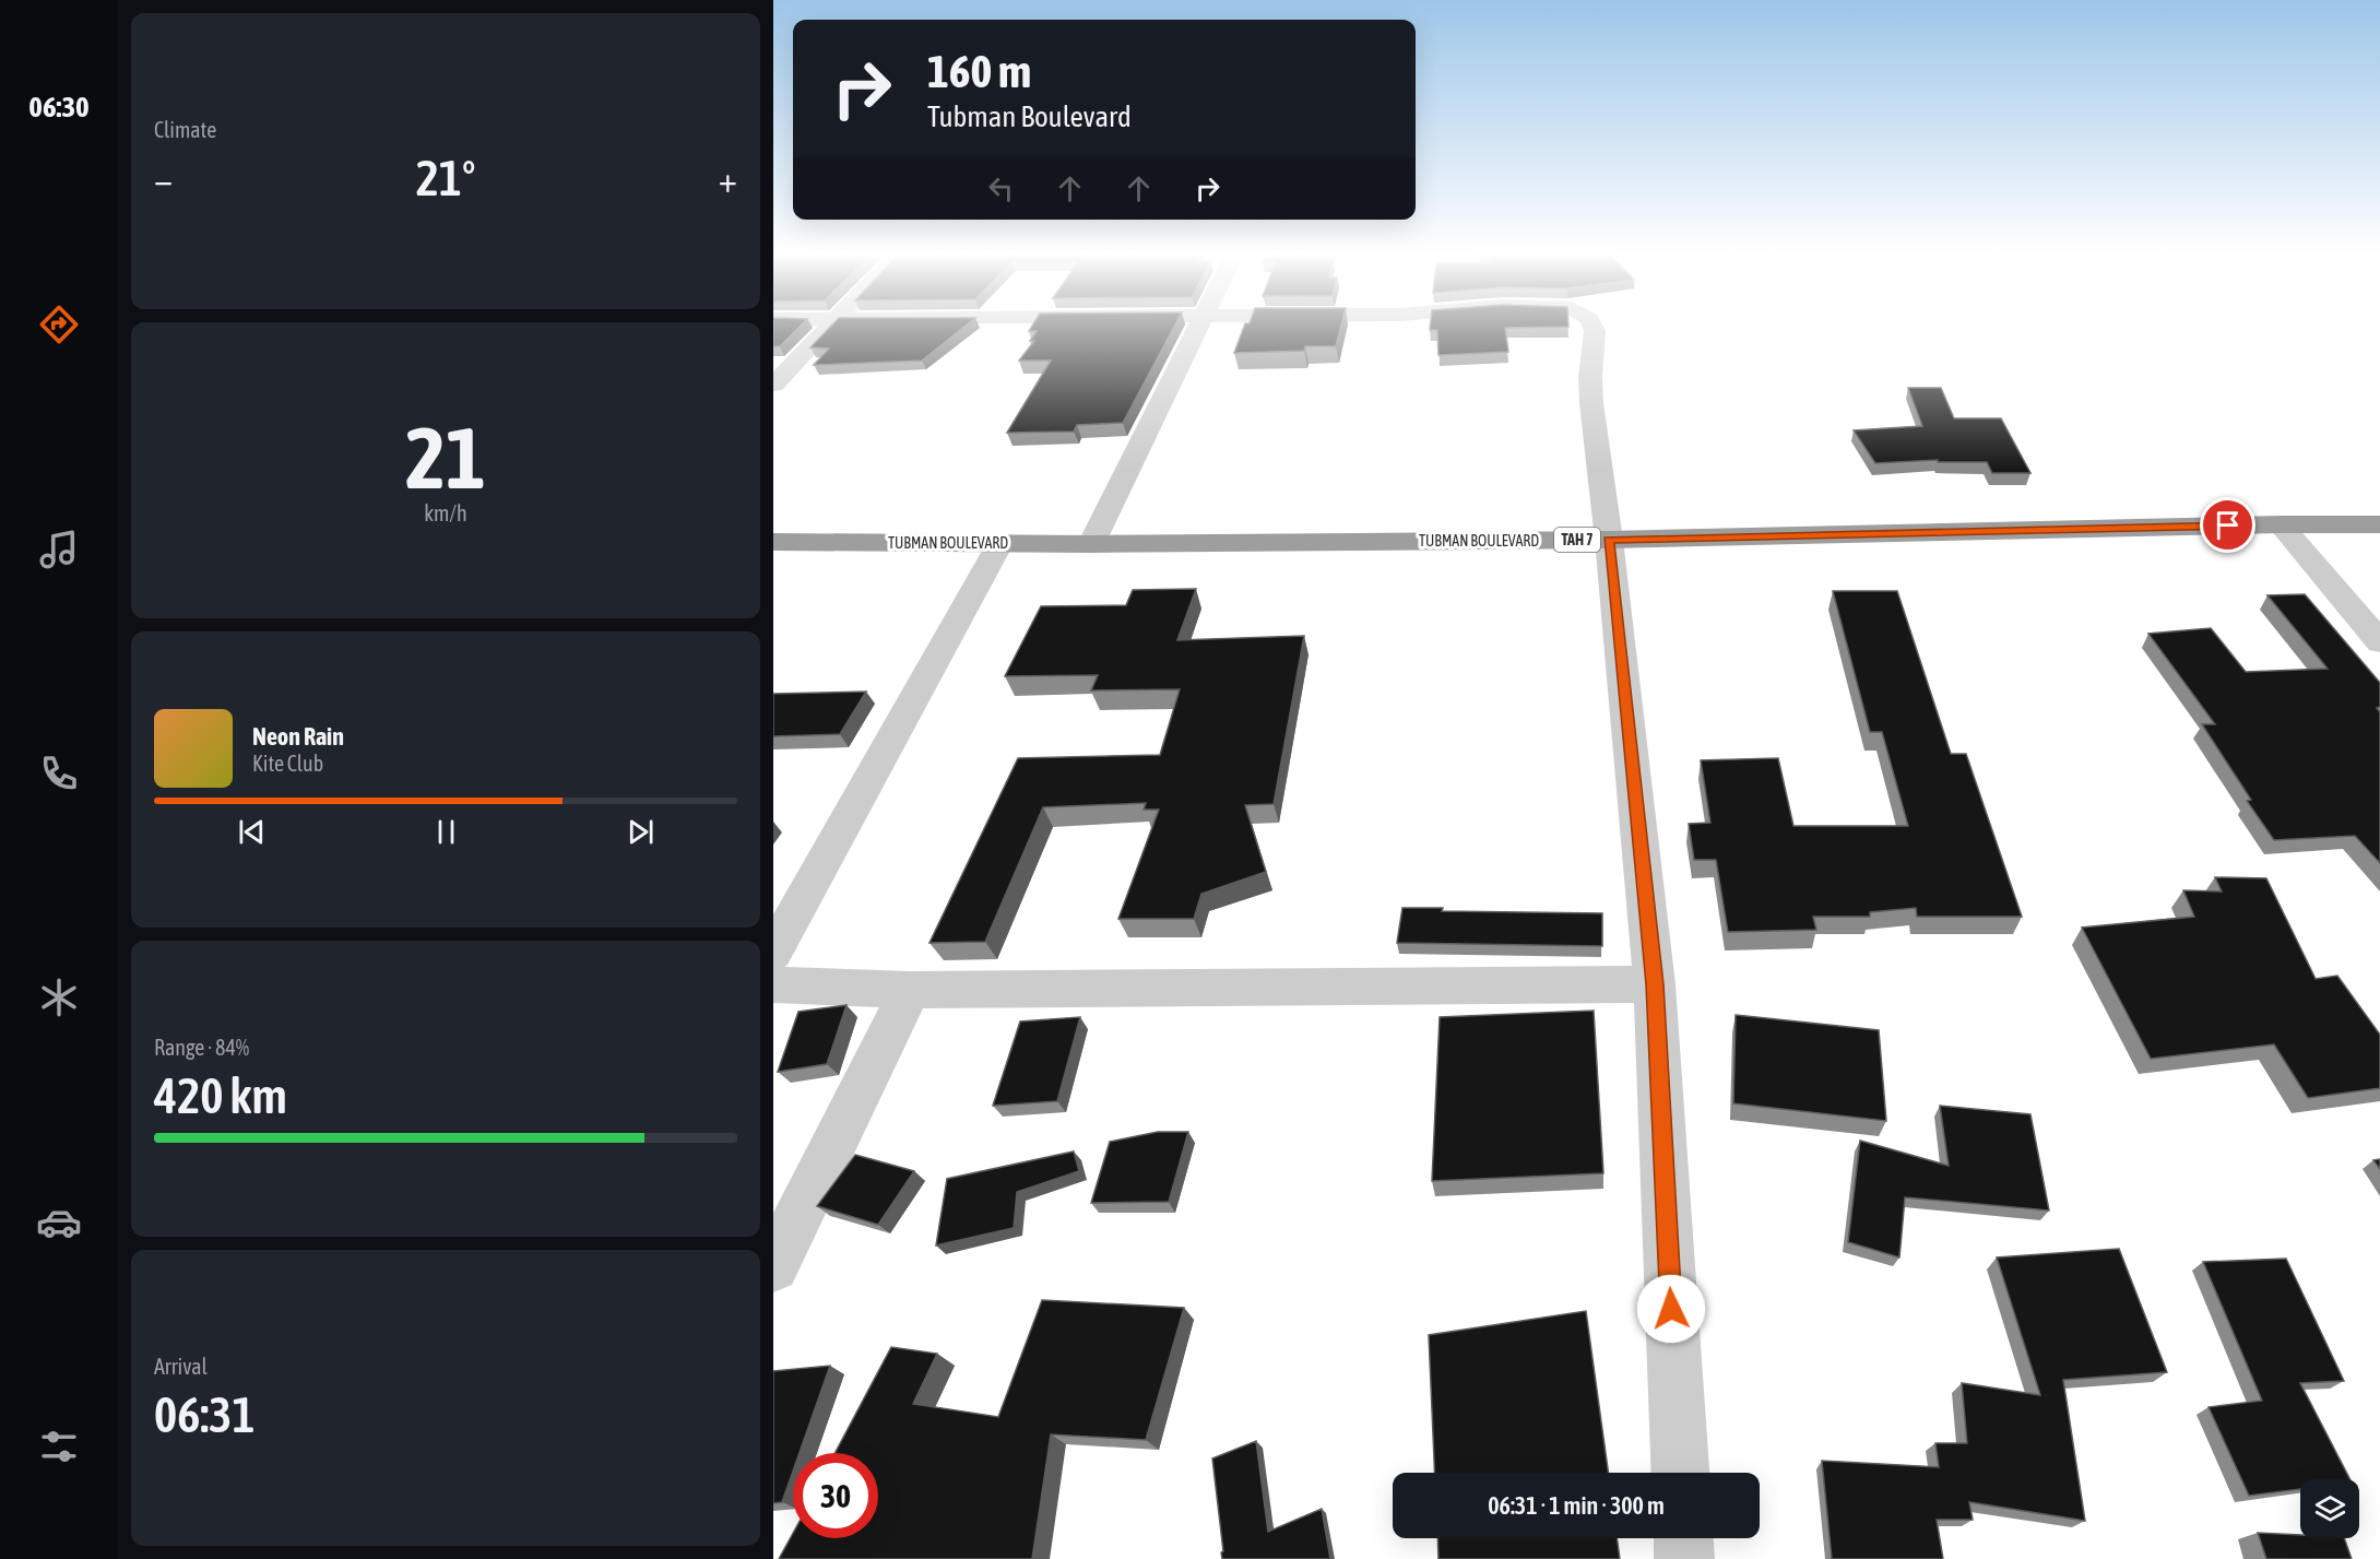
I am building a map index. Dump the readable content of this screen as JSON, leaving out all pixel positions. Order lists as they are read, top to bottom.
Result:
{
  "streets": {
    "highway": ["TAH 7", "TUBMAN BOULEVARD"]
  },
  "page": {
    "tabs": "06:30",
    "tile": [
      "Climate",
      ["21", "km/h"],
      ["Range · 84%", "420 km"],
      ["Arrival", "06:31"]
    ],
    "turn": ["160 m", "Tubman Boulevard"],
    "heat": ["−", "21°", "+"],
    "song": ["Neon Rain", "Kite Club"],
    "limit": "30",
    "trip": "06:31 · 1 min · 300 m"
  }
}
